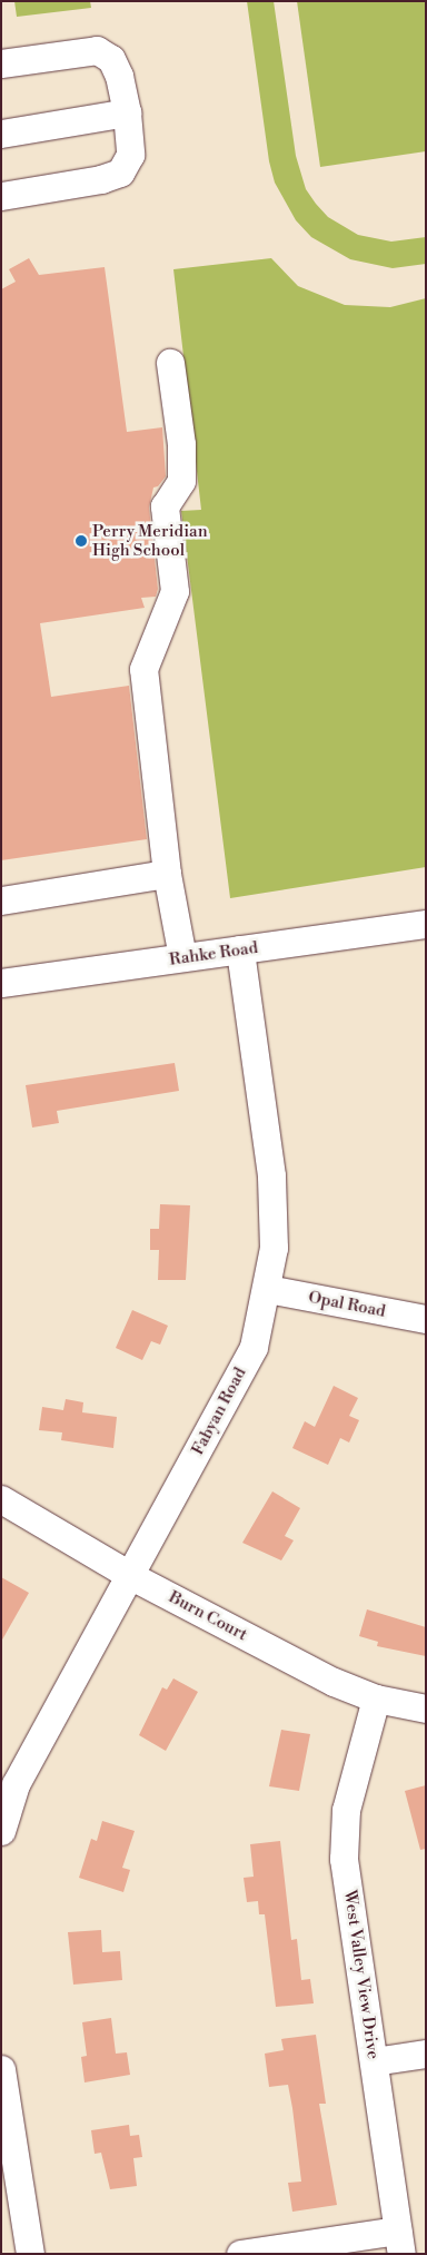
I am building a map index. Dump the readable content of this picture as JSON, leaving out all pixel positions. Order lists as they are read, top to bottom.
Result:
{
  "streets": {
    "street": [
      "Rahke Road",
      "Opal Road",
      "Fabyan Road",
      "Burn Court",
      "West Valley View Drive"
    ]
  },
  "crossings": [
    ["Rahke Road", "Fabyan Road"],
    ["Opal Road", "Fabyan Road"],
    ["Fabyan Road", "Burn Court"],
    ["Burn Court", "West Valley View Drive"]
  ],
  "places": ["Perry Meridian High School"]
}
